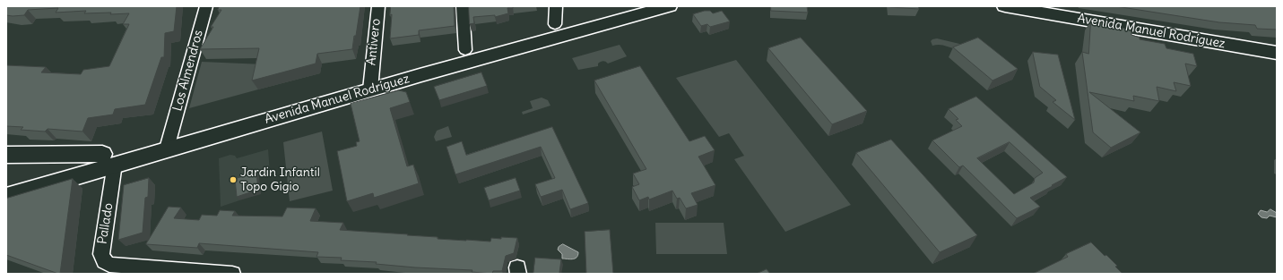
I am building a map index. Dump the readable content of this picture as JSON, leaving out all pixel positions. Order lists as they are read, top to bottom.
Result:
{
  "streets": {
    "main road": ["Avenida Manuel Rodríguez"],
    "street": ["Antivero", "Los Almendros", "Pallado"]
  },
  "crossings": [
    ["Avenida Manuel Rodríguez", "Antivero"],
    ["Avenida Manuel Rodríguez", "Los Almendros"],
    ["Avenida Manuel Rodríguez", "Pallado"]
  ],
  "places": ["Jardin Infantil Topo Gigio"]
}
